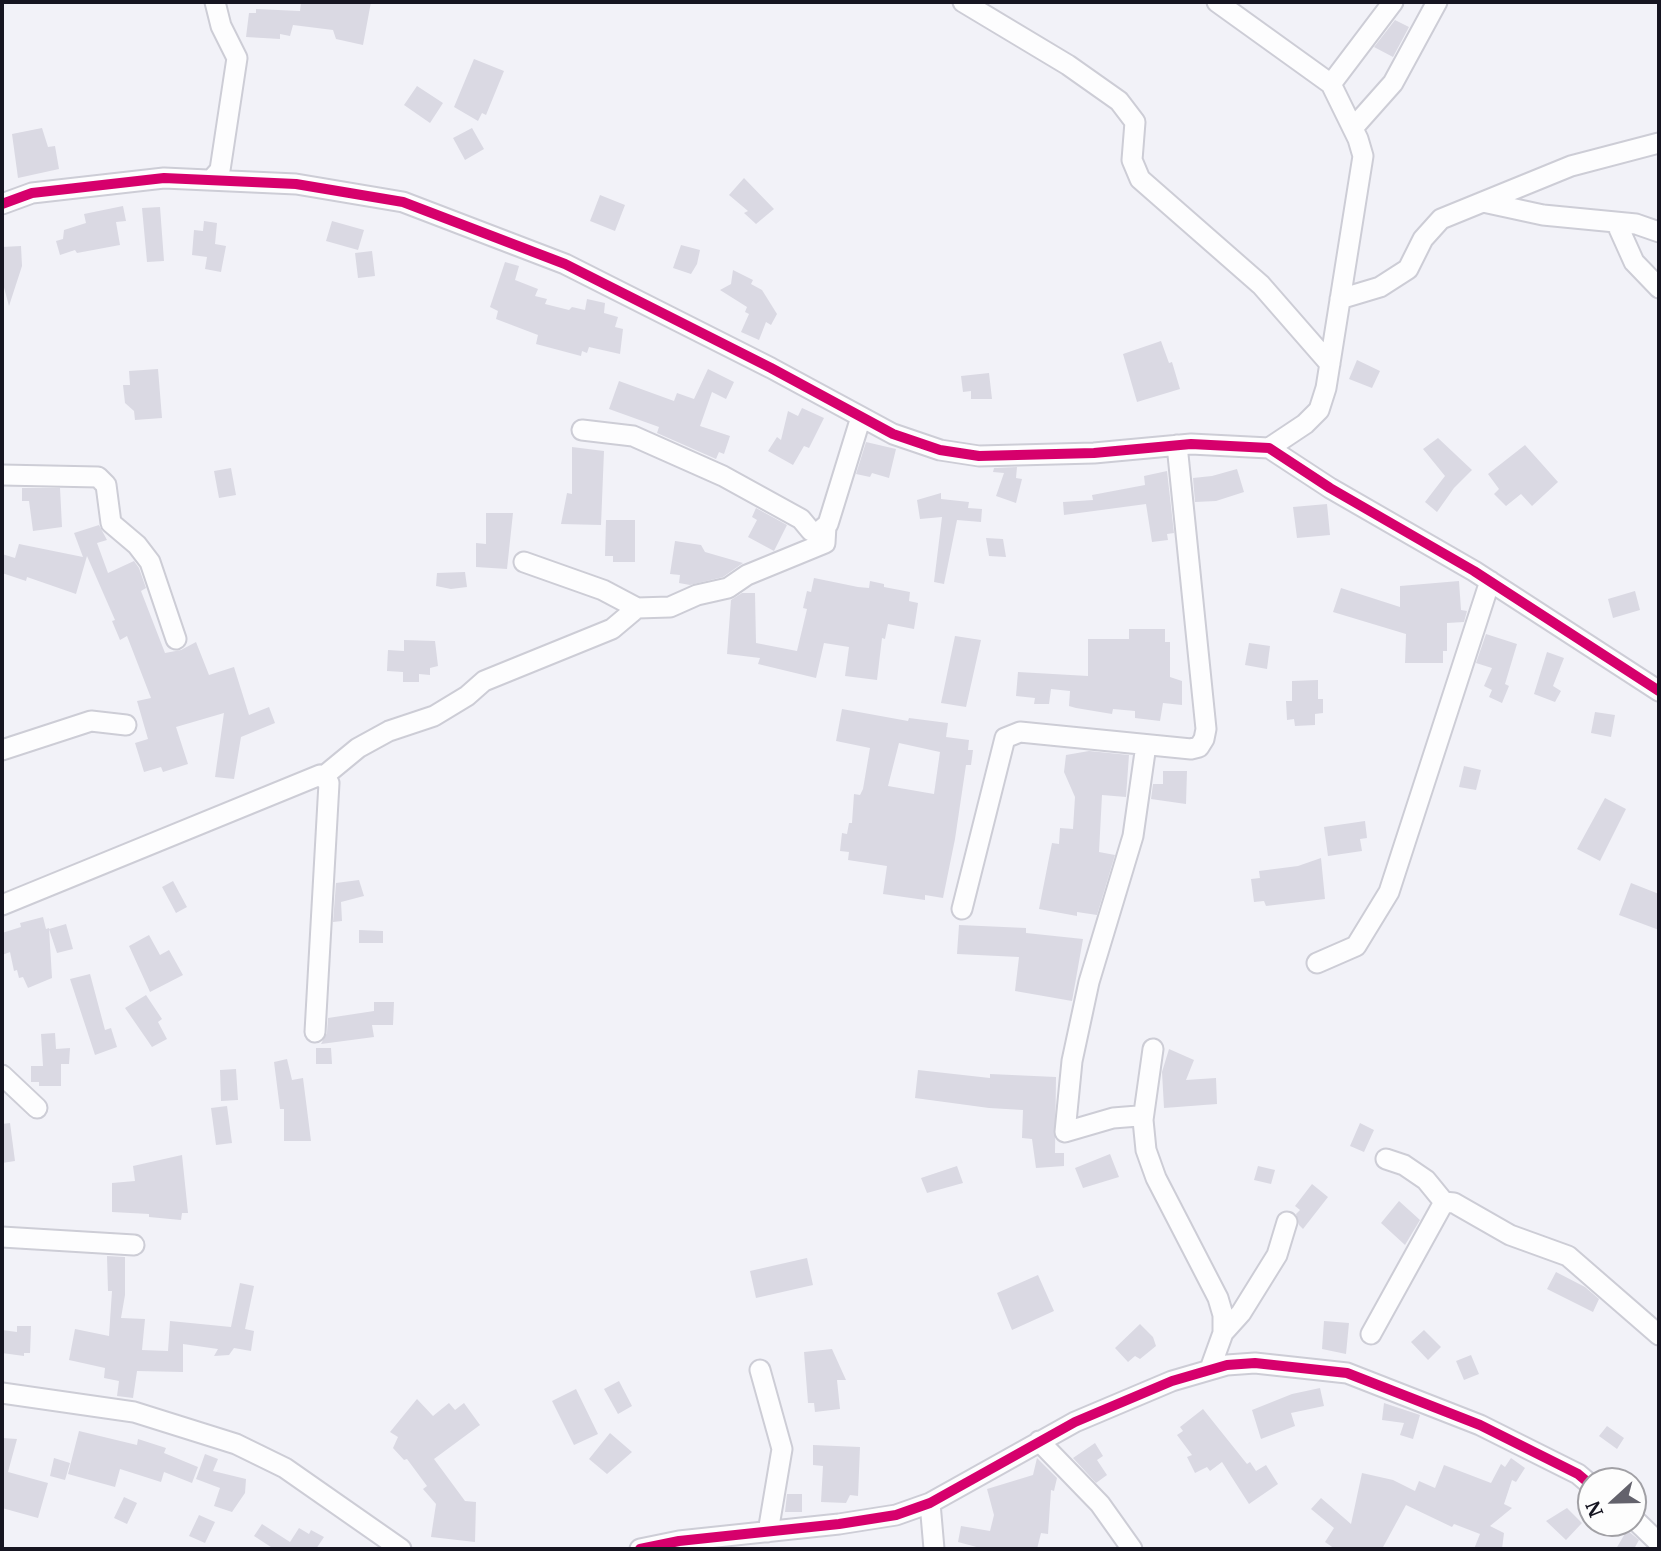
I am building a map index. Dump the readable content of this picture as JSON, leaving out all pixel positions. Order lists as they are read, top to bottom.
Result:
{
  "north": "left"
}
